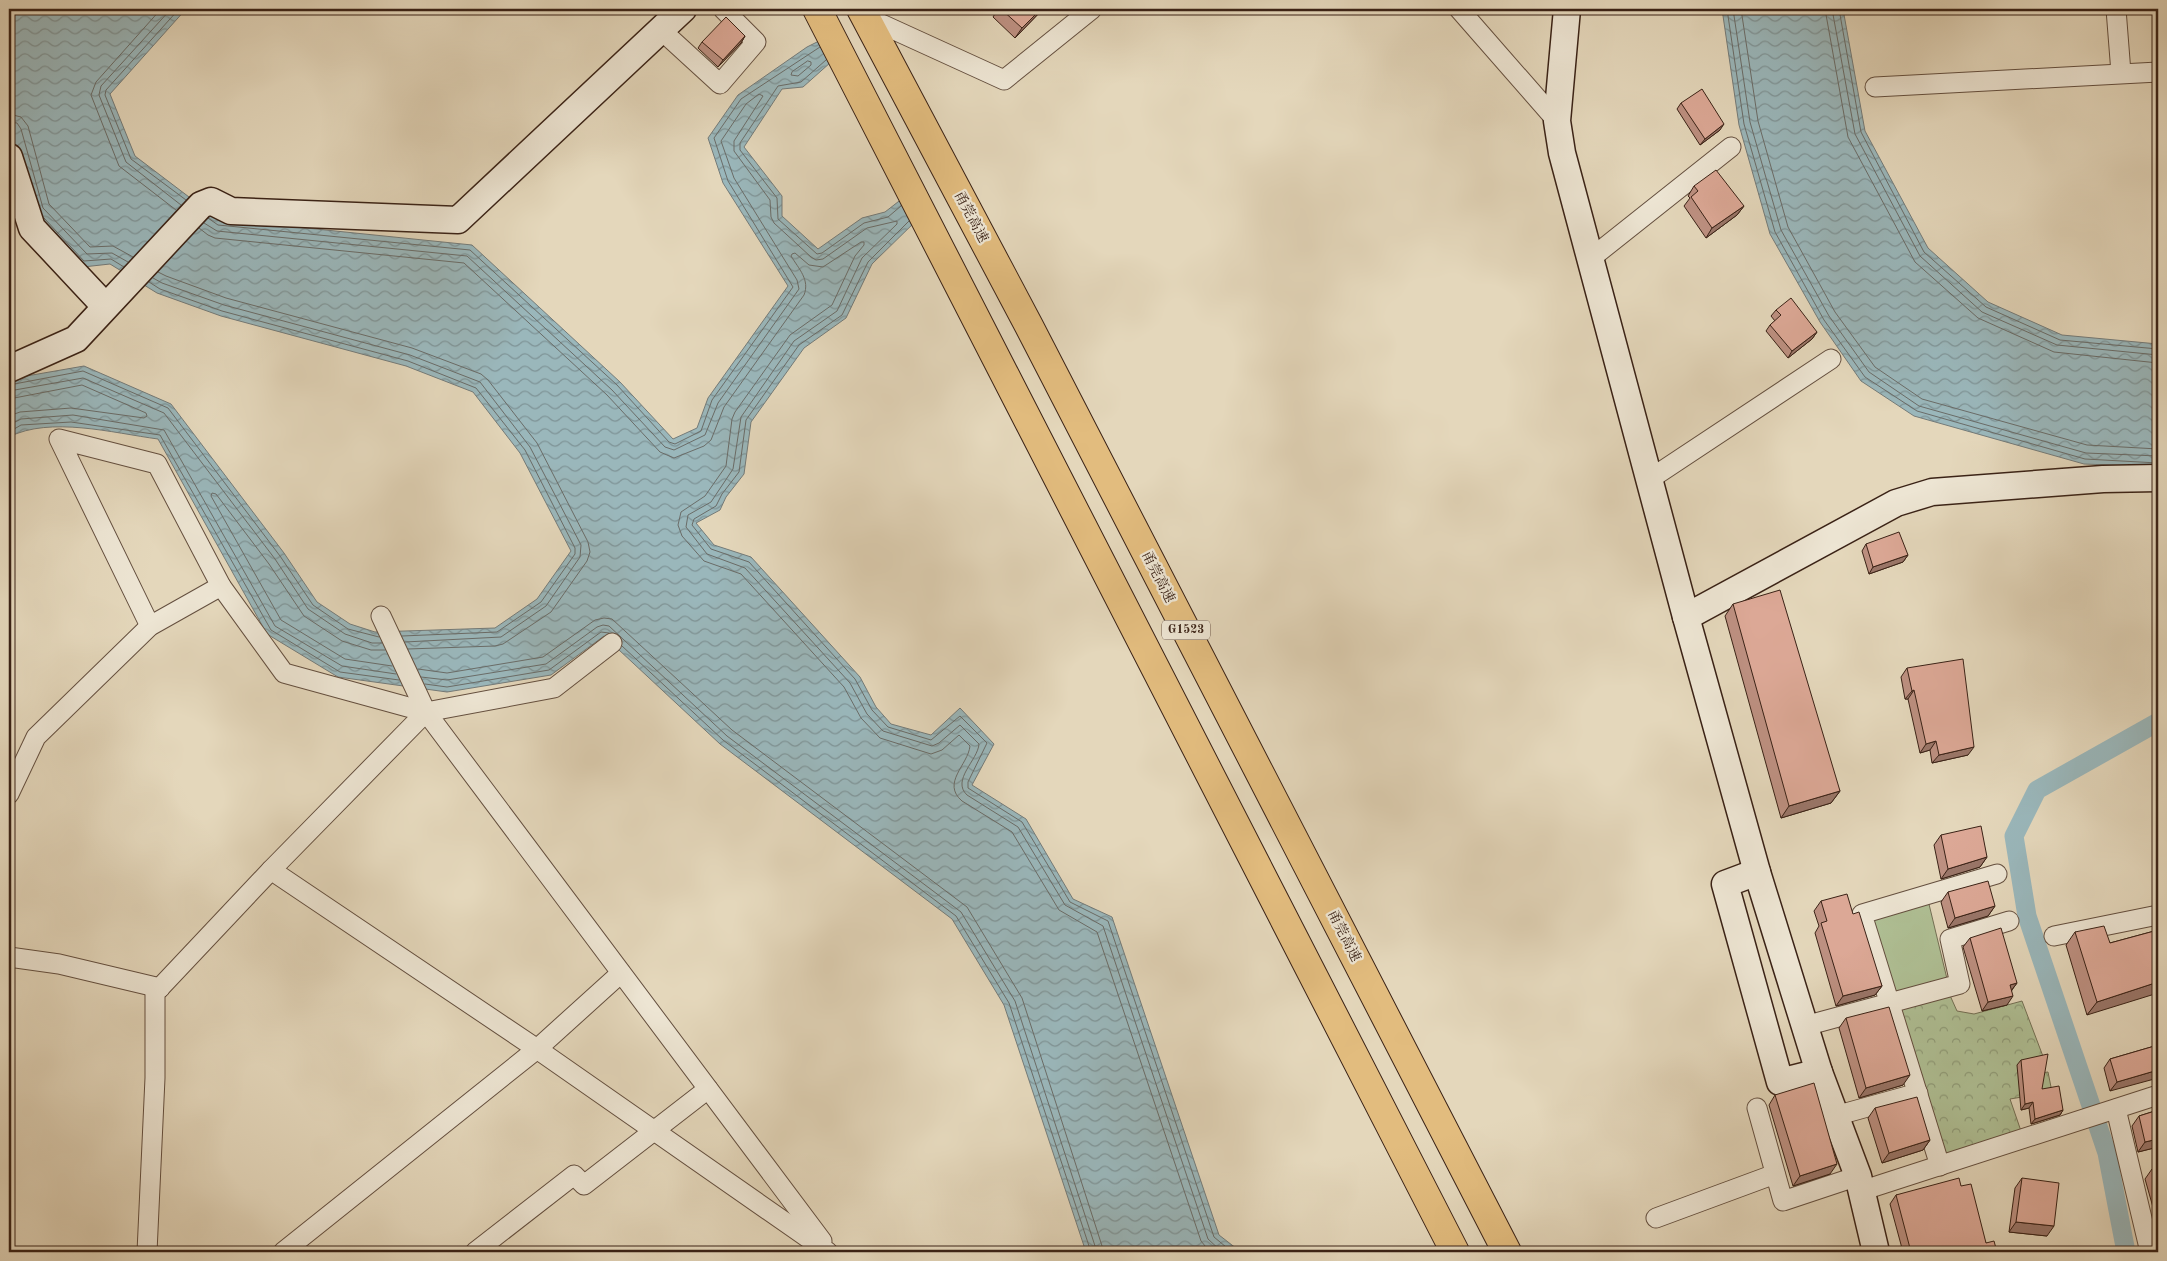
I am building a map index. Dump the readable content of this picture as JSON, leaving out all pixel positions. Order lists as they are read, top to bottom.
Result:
{
  "streets": {
    "highway": ["甬莞高速", "G1523"]
  }
}
